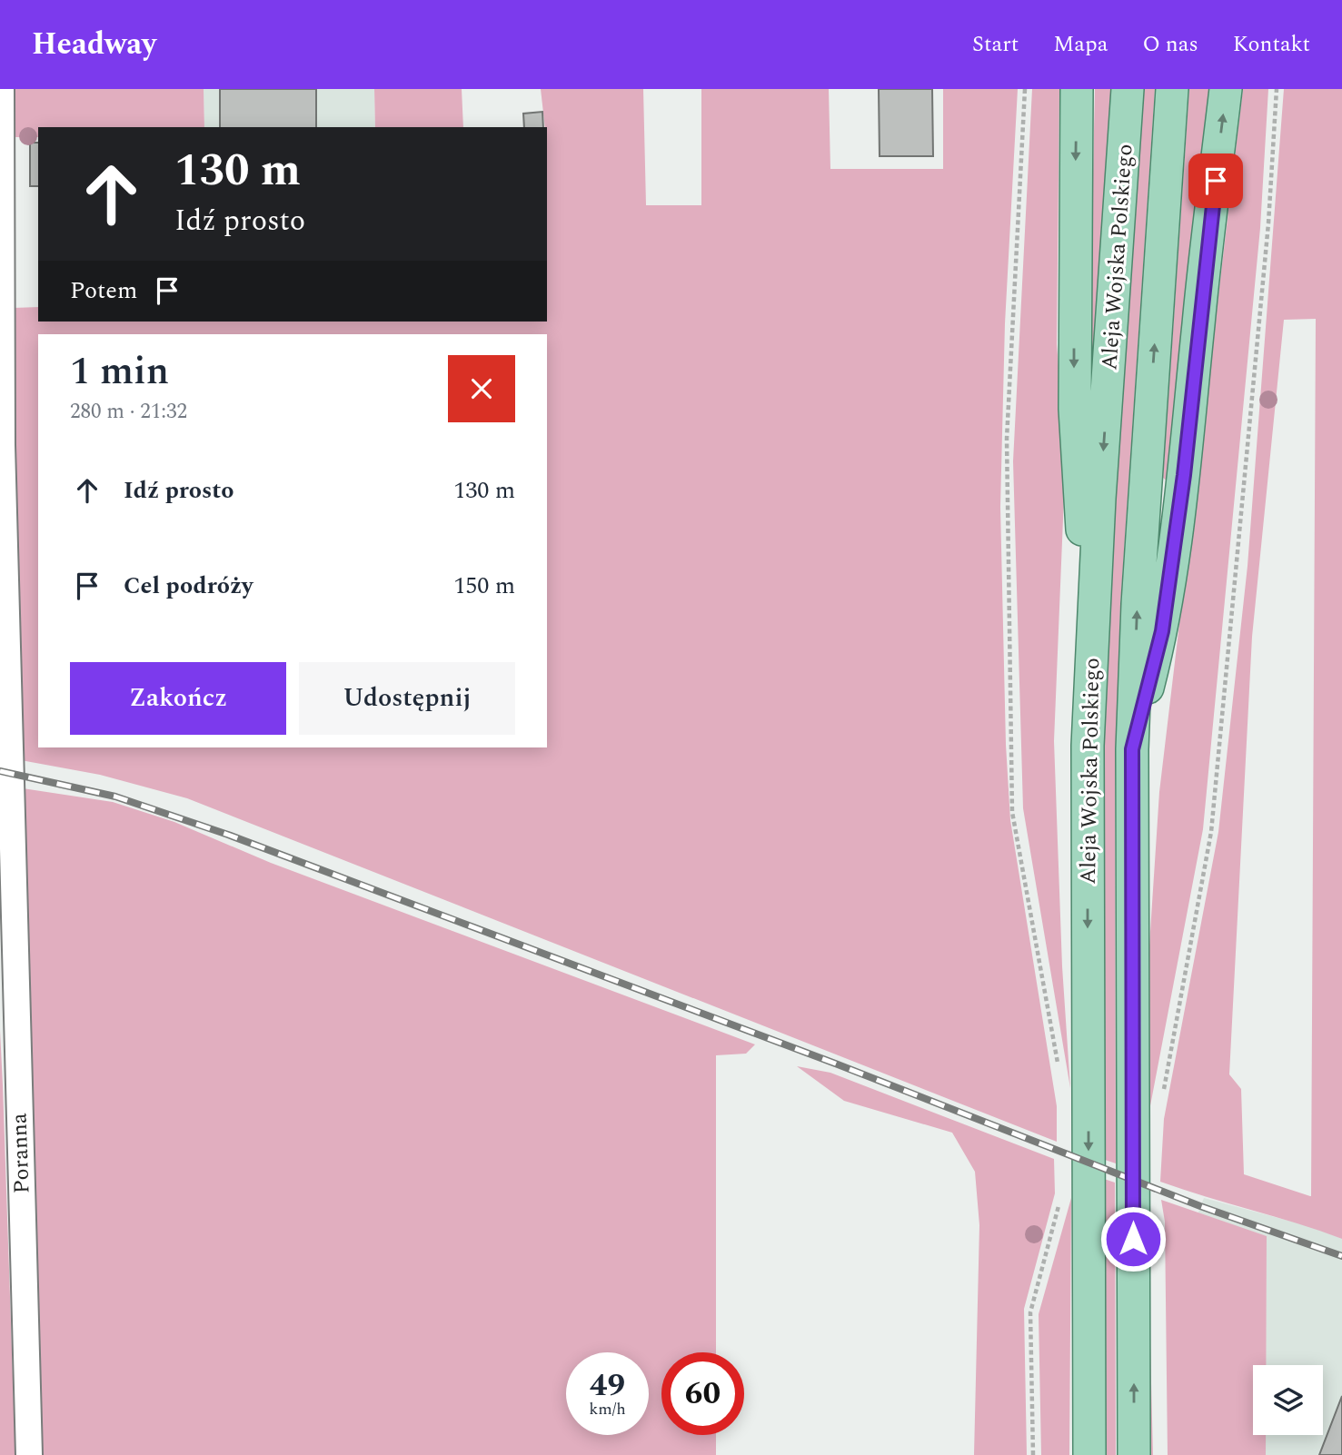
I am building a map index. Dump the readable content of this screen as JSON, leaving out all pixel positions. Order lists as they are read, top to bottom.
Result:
{
  "streets": {
    "main road": ["Aleja Wojska Polskiego"],
    "street": ["Poranna"]
  },
  "page": {
    "header": "Headway",
    "nav": [
      "Start",
      "Mapa",
      "O nas",
      "Kontakt"
    ],
    "turn": ["130 m", "Idź prosto"],
    "then": "Potem",
    "heading": ["1 min", "280 m · 21:32"],
    "list": [
      {
        "name": "Idź prosto",
        "value": "130 m"
      },
      {
        "name": "Cel podróży",
        "value": "150 m"
      }
    ],
    "buttons": ["Zakończ", "Udostępnij"],
    "speed": "49 km/h",
    "limit": "60"
  }
}
